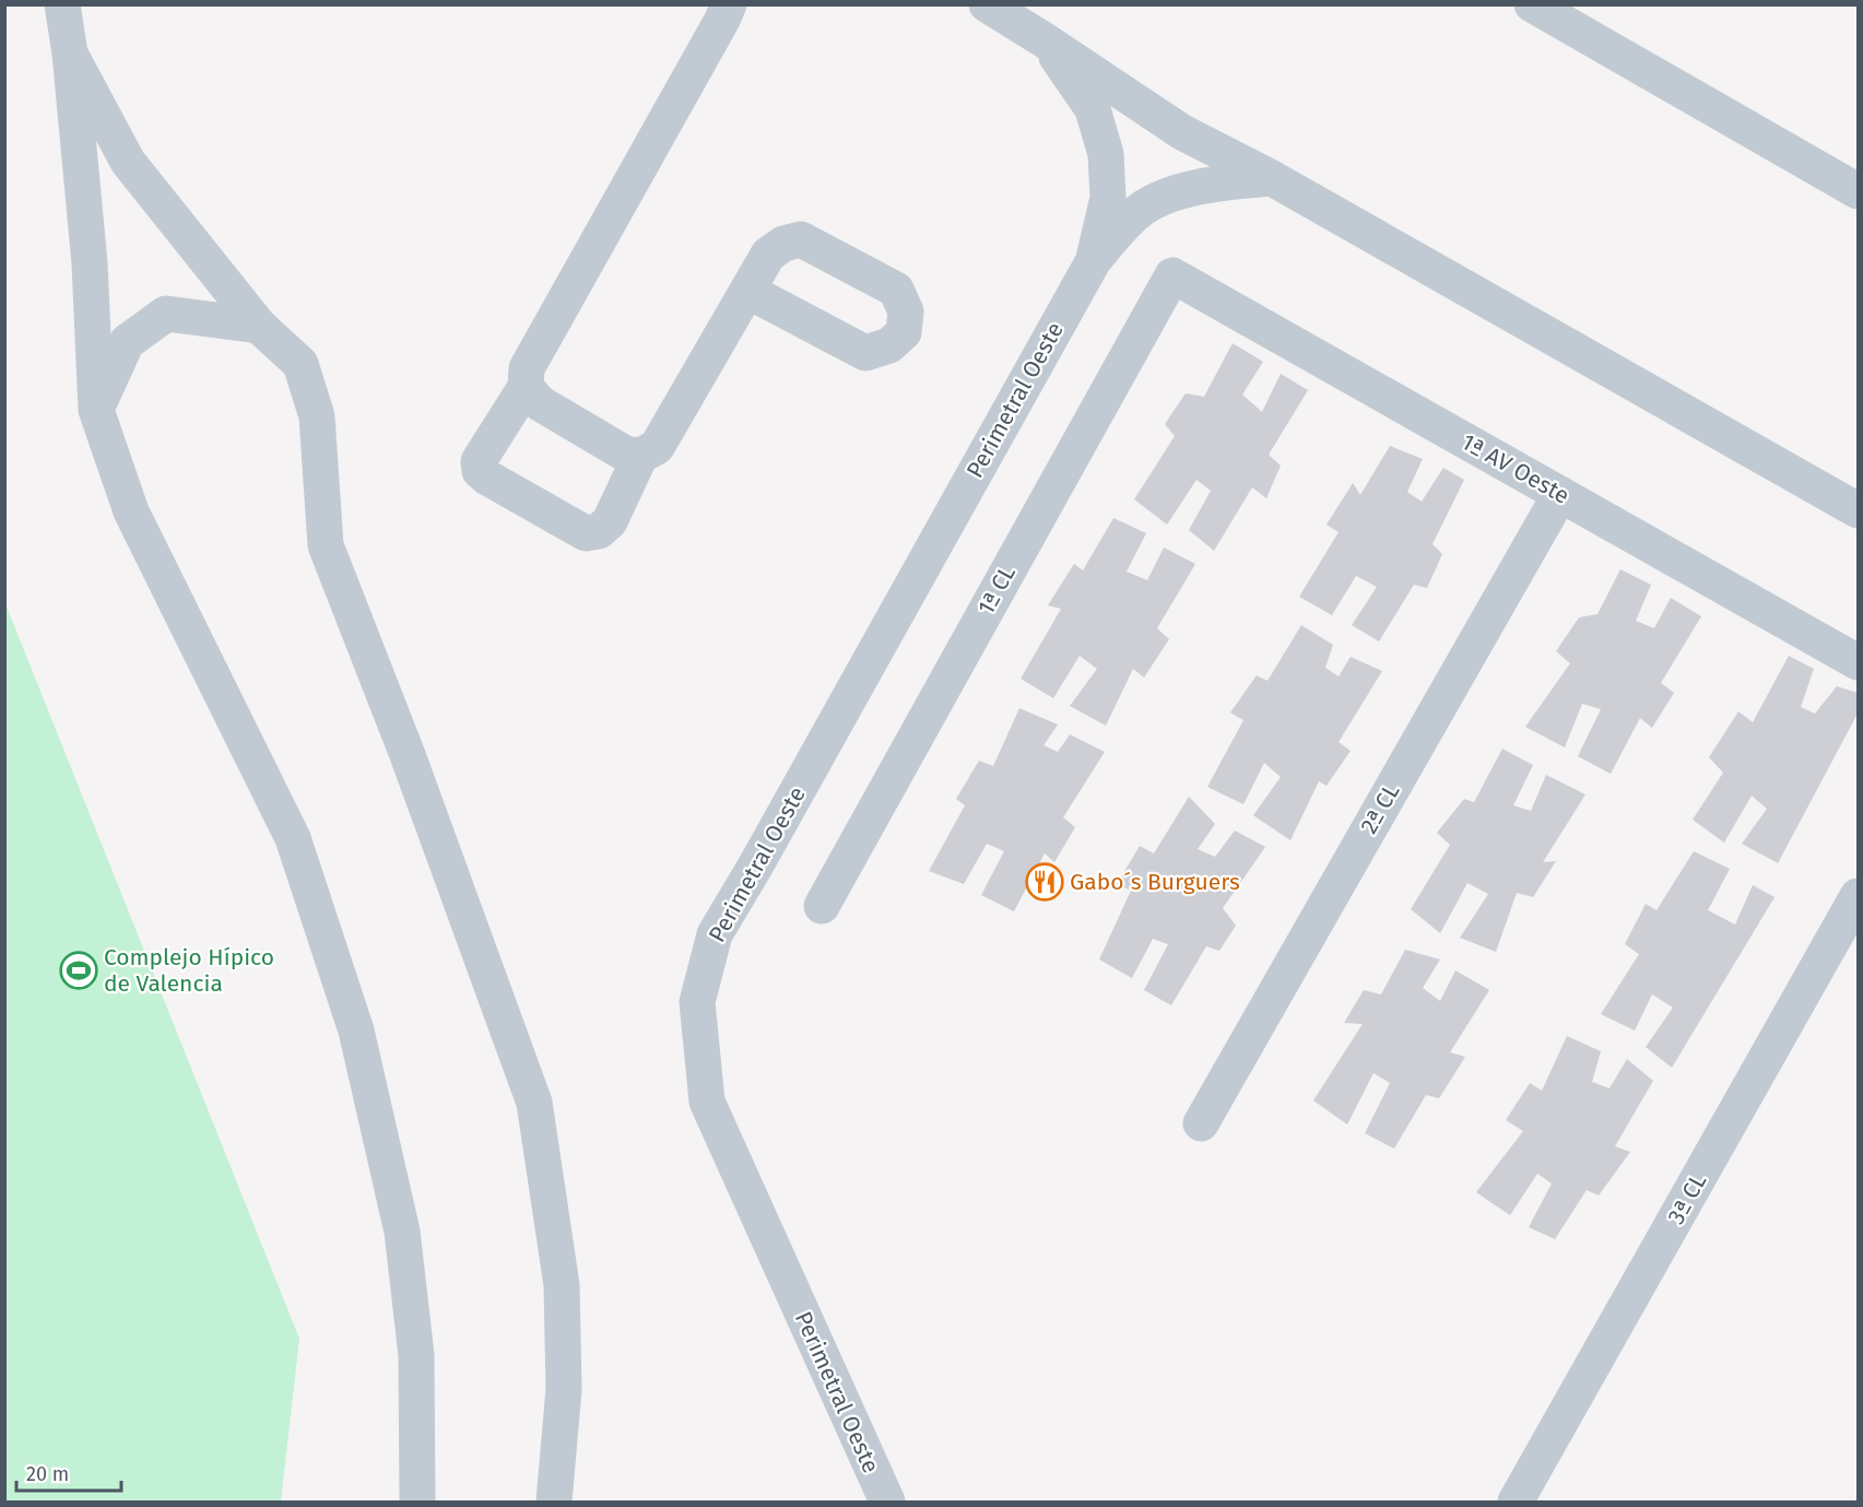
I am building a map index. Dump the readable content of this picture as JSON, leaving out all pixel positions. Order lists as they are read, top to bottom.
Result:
{
  "streets": {
    "street": [
      "Perimetral Oeste",
      "1ª AV Oeste",
      "1ª CL",
      "2ª CL",
      "3ª CL"
    ]
  },
  "crossings": [
    ["1ª AV Oeste", "1ª CL"],
    ["1ª AV Oeste", "2ª CL"]
  ],
  "places": {
    "restaurant": ["Gabo´s Burguers"],
    "sports": ["Complejo Hípico de Valencia"]
  },
  "scale_bar": "20 m"
}
